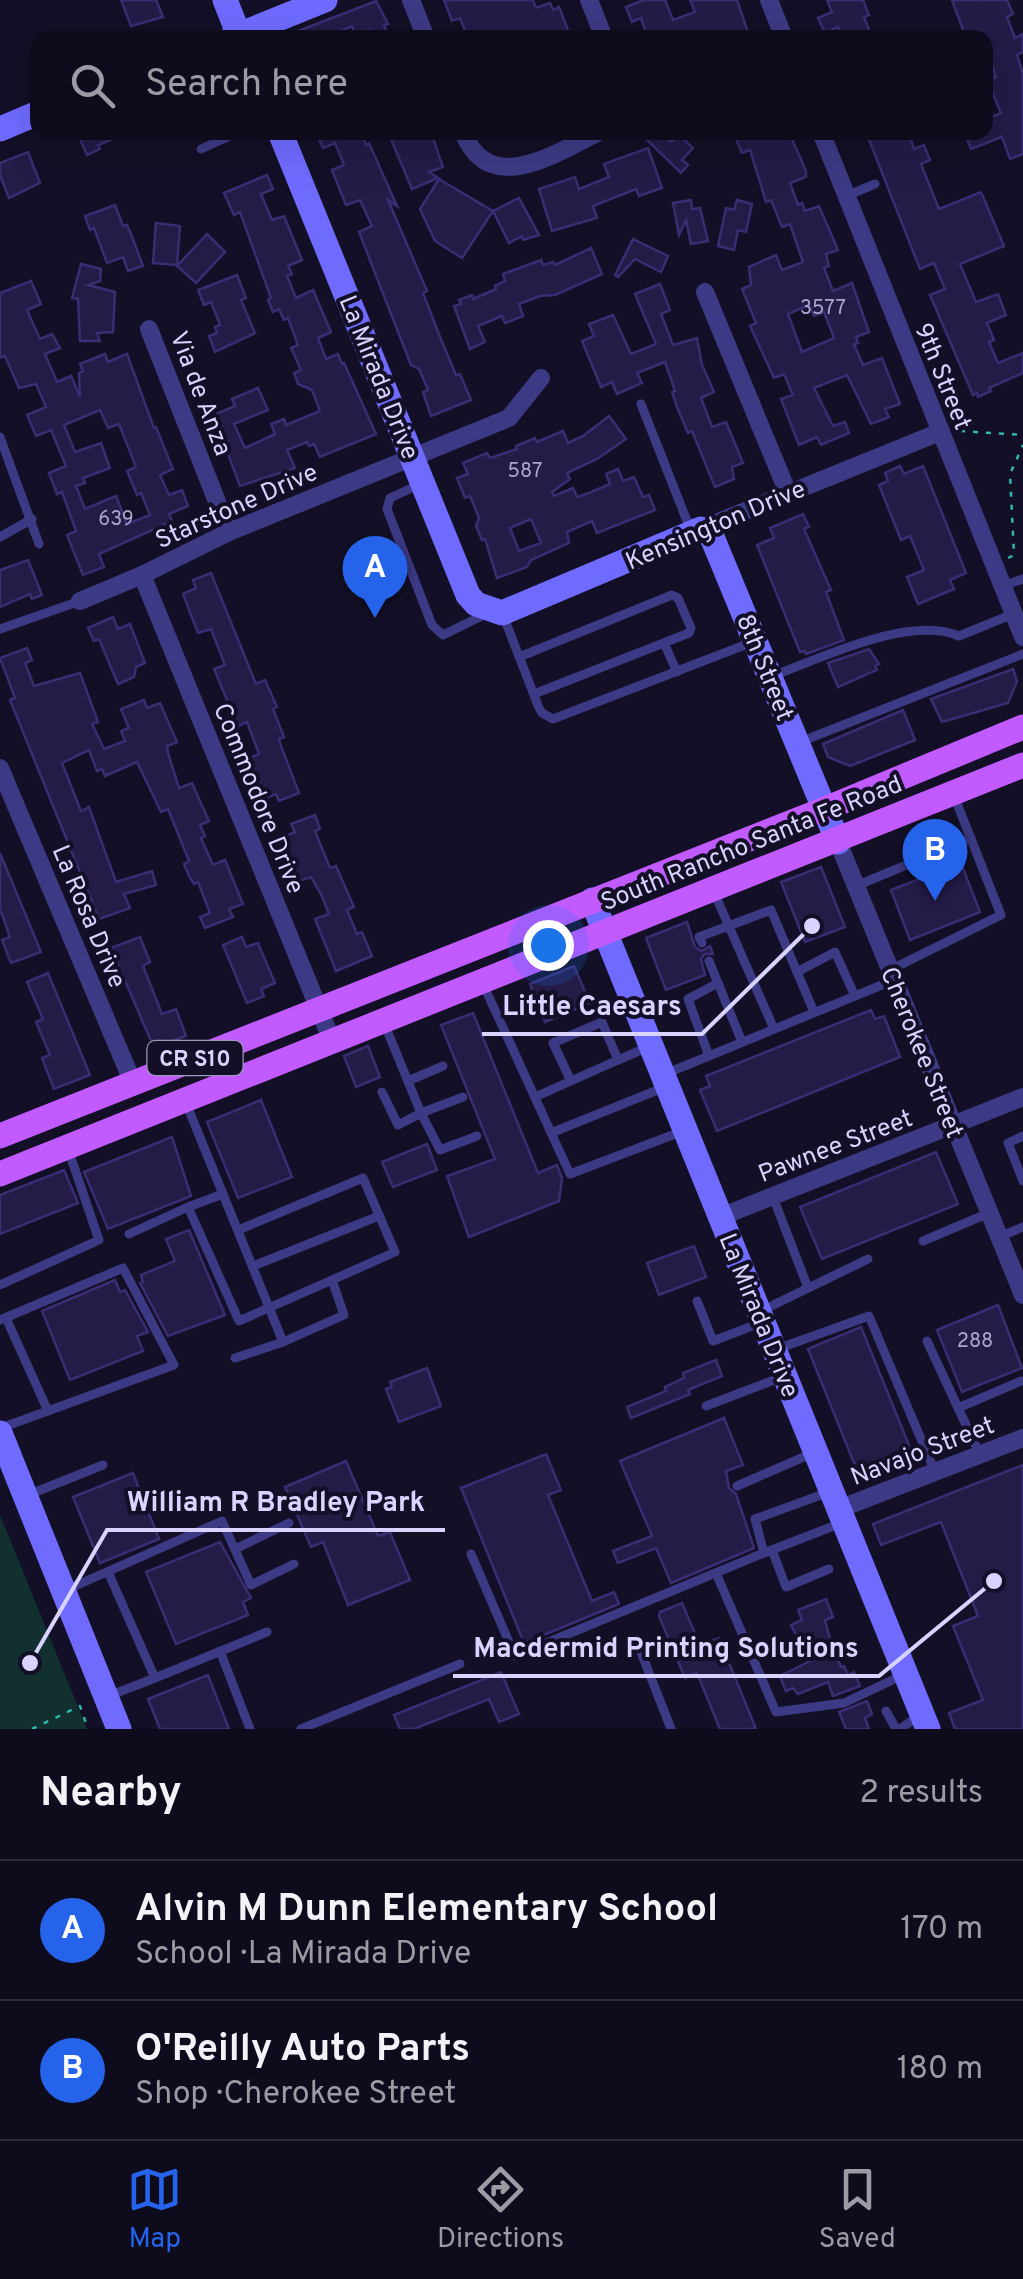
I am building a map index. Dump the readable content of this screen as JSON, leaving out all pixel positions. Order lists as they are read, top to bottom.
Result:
{
  "streets": {
    "main road": ["South Rancho Santa Fe Road", "CR S10"],
    "street": [
      "9th Street",
      "La Mirada Drive",
      "Via de Anza",
      "Starstone Drive",
      "Kensington Drive",
      "8th Street",
      "Commodore Drive",
      "La Rosa Drive",
      "Cherokee Street",
      "Pawnee Street",
      "Navajo Street"
    ]
  },
  "crossings": [
    ["9th Street", "Kensington Drive"],
    ["La Mirada Drive", "Starstone Drive"],
    ["La Mirada Drive", "Kensington Drive"],
    ["La Mirada Drive", "South Rancho Santa Fe Road"],
    ["La Mirada Drive", "Pawnee Street"],
    ["La Mirada Drive", "Navajo Street"],
    ["Via de Anza", "Starstone Drive"],
    ["Starstone Drive", "Commodore Drive"],
    ["Kensington Drive", "8th Street"],
    ["8th Street", "South Rancho Santa Fe Road"],
    ["8th Street", "Cherokee Street"],
    ["Commodore Drive", "South Rancho Santa Fe Road"],
    ["South Rancho Santa Fe Road", "La Rosa Drive"],
    ["South Rancho Santa Fe Road", "Cherokee Street"],
    ["Cherokee Street", "Pawnee Street"]
  ],
  "places": ["Little Caesars", "Macdermid Printing Solutions", "William R Bradley Park"],
  "house_numbers": [
    "3577",
    "587",
    "639",
    "288"
  ],
  "page": {
    "search": "Search here",
    "pins": ["A", "B"],
    "heading": ["Nearby", "2 results"],
    "list": [
      {
        "mark": "A",
        "name": "Alvin M Dunn Elementary School",
        "note": "School · La Mirada Drive",
        "value": "170 m"
      },
      {
        "mark": "B",
        "name": "O'Reilly Auto Parts",
        "note": "Shop · Cherokee Street",
        "value": "180 m"
      }
    ],
    "nav": ["Map", "Directions", "Saved"]
  }
}
